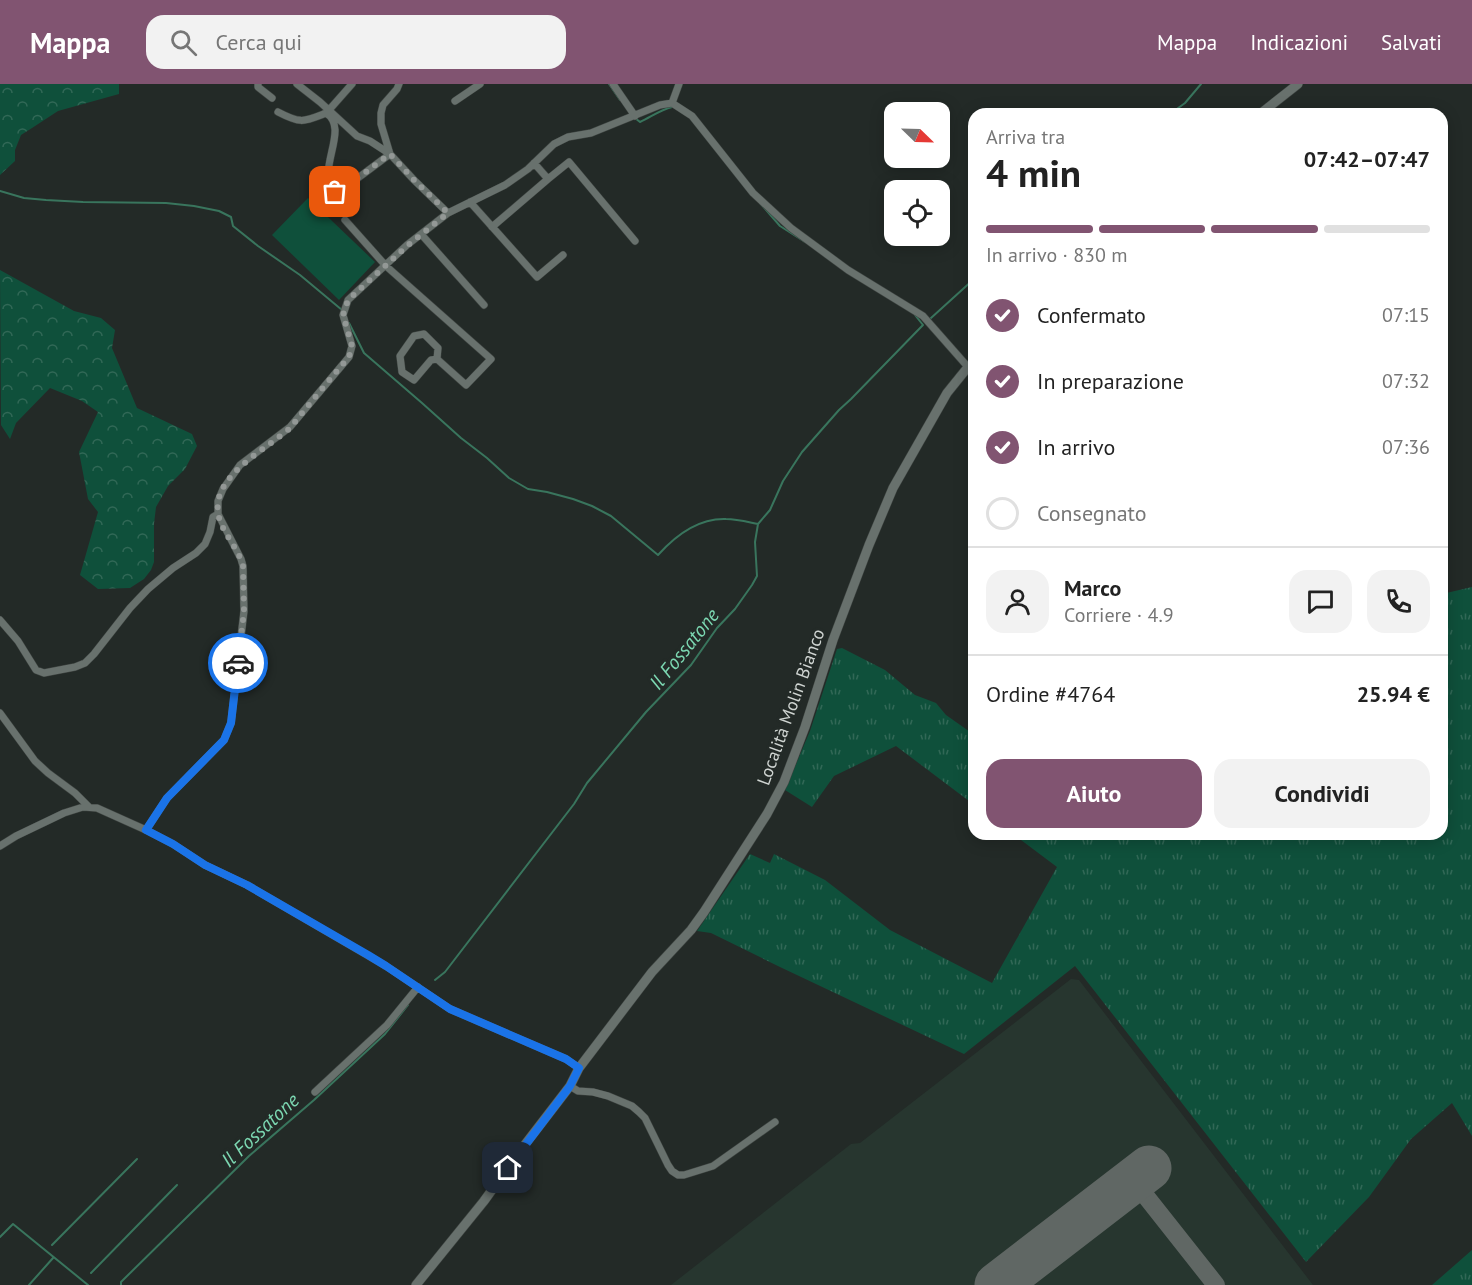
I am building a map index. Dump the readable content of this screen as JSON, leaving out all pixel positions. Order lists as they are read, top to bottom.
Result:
{
  "streets": {
    "street": ["Località Molin Bianco"]
  },
  "water": ["Il Fossatone"],
  "north": "bottom right",
  "page": {
    "header": "Mappa",
    "search": "Cerca qui",
    "nav": ["Mappa", "Indicazioni", "Salvati"],
    "heading": ["4 min", "Arriva tra", "07:42–07:47"],
    "panel": [
      "Marco",
      "Corriere · 4.9",
      "Ordine #4764",
      "25.94 €"
    ],
    "bar": "In arrivo · 830 m",
    "list": [
      ["Confermato", "07:15"],
      ["In preparazione", "07:32"],
      ["In arrivo", "07:36"],
      "Consegnato"
    ],
    "buttons": ["Aiuto", "Condividi"]
  }
}
